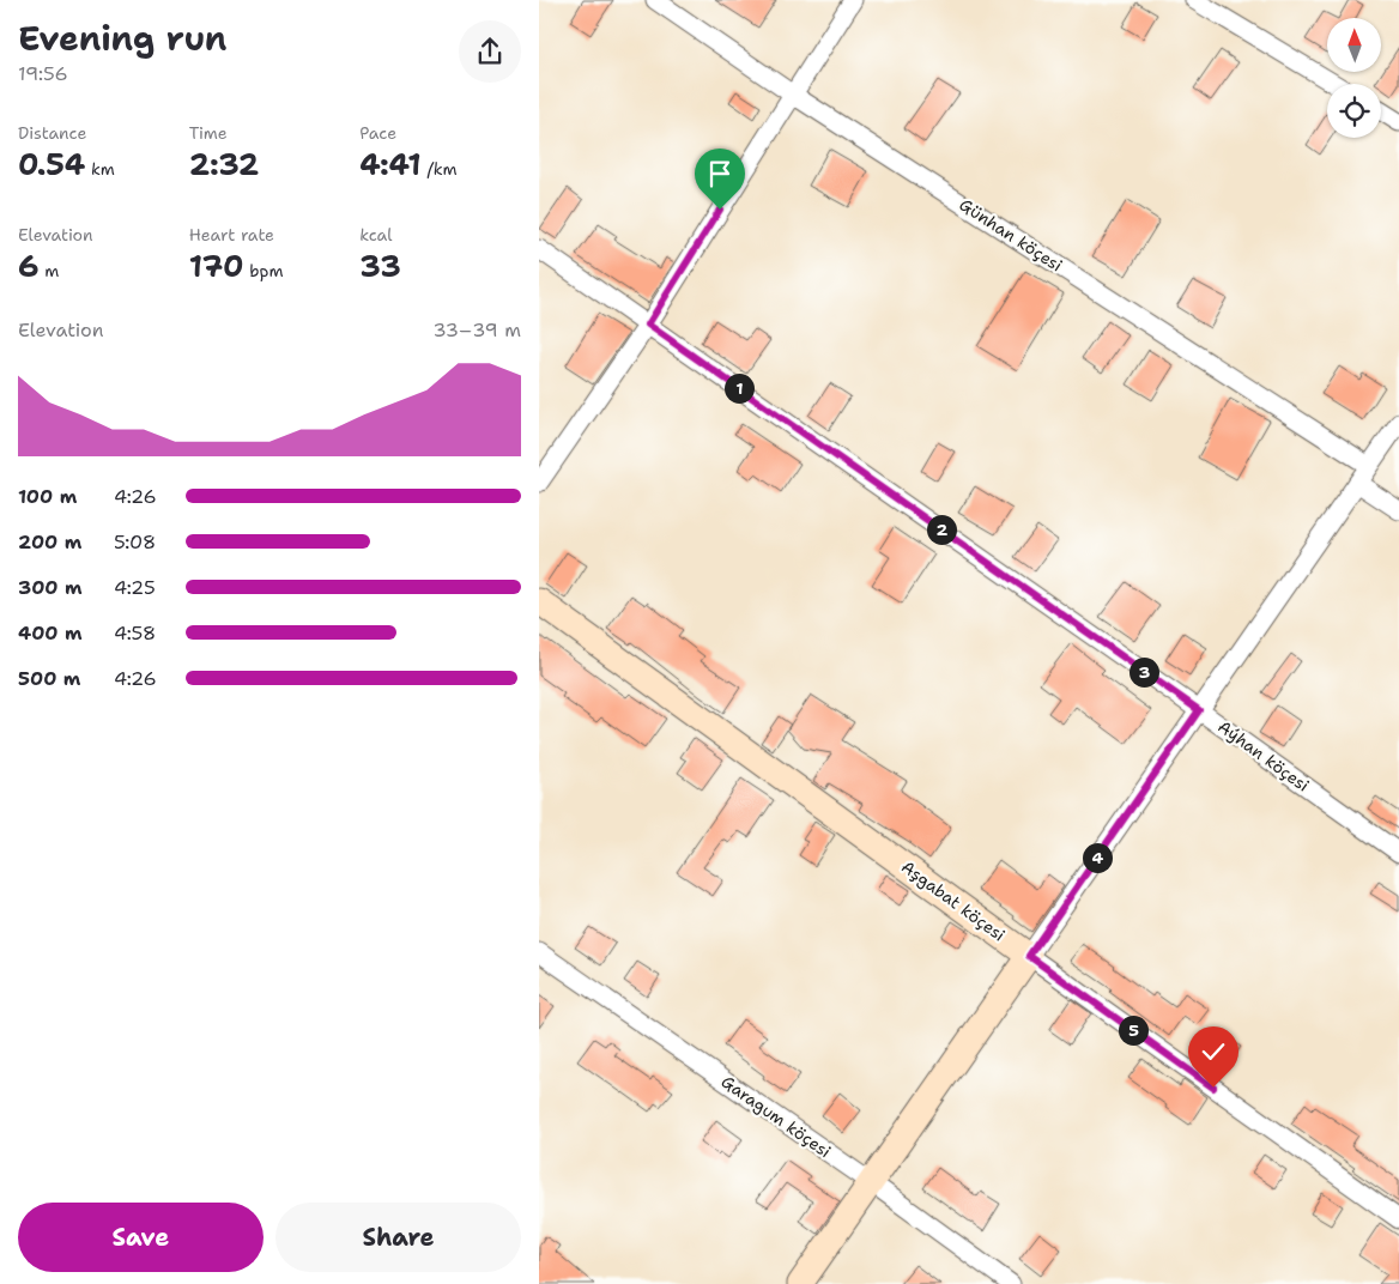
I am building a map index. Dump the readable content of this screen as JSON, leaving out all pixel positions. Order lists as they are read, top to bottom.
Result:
{
  "streets": {
    "street": [
      "Günhan köçesi",
      "Aýhan köçesi",
      "Aşgabat köçesi",
      "Garagum köçesi"
    ]
  },
  "north": "top",
  "page": {
    "heading": ["Evening run", "19:56"],
    "stats": [
      ["Distance", "0.54 km"],
      ["Time", "2:32"],
      ["Pace", "4:41 /km"],
      ["Elevation", "6 m"],
      ["Heart rate", "170 bpm"],
      ["kcal", "33"]
    ],
    "chart": ["Elevation", "33–39 m"],
    "pins": [
      "1",
      "2",
      "3",
      "4",
      "5"
    ],
    "list": [
      {
        "name": "100 m",
        "note": "4:26"
      },
      {
        "name": "200 m",
        "note": "5:08"
      },
      {
        "name": "300 m",
        "note": "4:25"
      },
      {
        "name": "400 m",
        "note": "4:58"
      },
      {
        "name": "500 m",
        "note": "4:26"
      }
    ],
    "buttons": ["Save", "Share"]
  }
}
